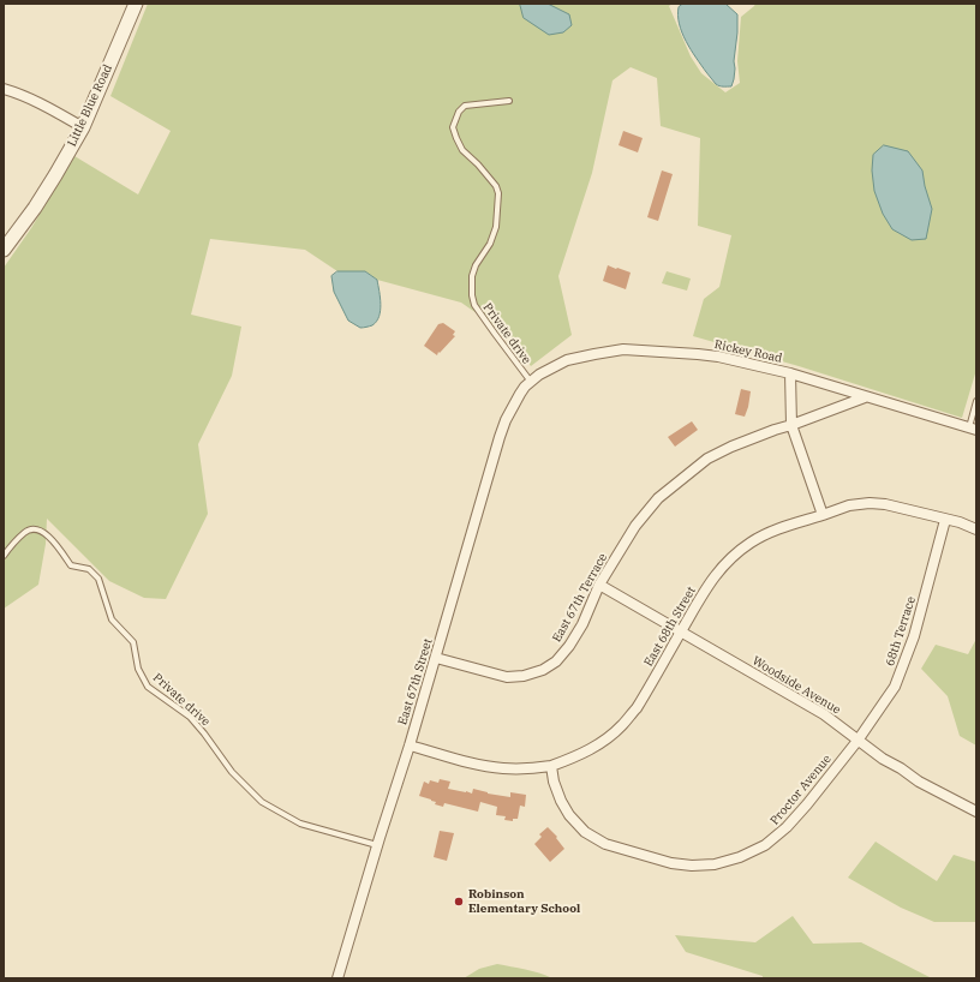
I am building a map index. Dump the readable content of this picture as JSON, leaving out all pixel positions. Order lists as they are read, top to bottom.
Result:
{
  "streets": {
    "street": [
      "Little Blue Road",
      "Rickey Road",
      "East 67th Terrace",
      "East 68th Street",
      "68th Terrace",
      "East 67th Street",
      "Woodside Avenue",
      "Proctor Avenue"
    ],
    "lane": ["Private drive"]
  },
  "crossings": [
    ["Private drive", "Rickey Road"],
    ["Private drive", "East 67th Street"],
    ["Rickey Road", "East 67th Terrace"],
    ["Rickey Road", "East 67th Street"],
    ["East 67th Terrace", "East 67th Street"],
    ["East 67th Terrace", "Woodside Avenue"],
    ["East 68th Street", "68th Terrace"],
    ["East 68th Street", "Woodside Avenue"],
    ["East 68th Street", "Proctor Avenue"],
    ["68th Terrace", "Woodside Avenue"],
    ["68th Terrace", "Proctor Avenue"],
    ["Woodside Avenue", "Proctor Avenue"]
  ],
  "places": ["Robinson Elementary School"]
}
